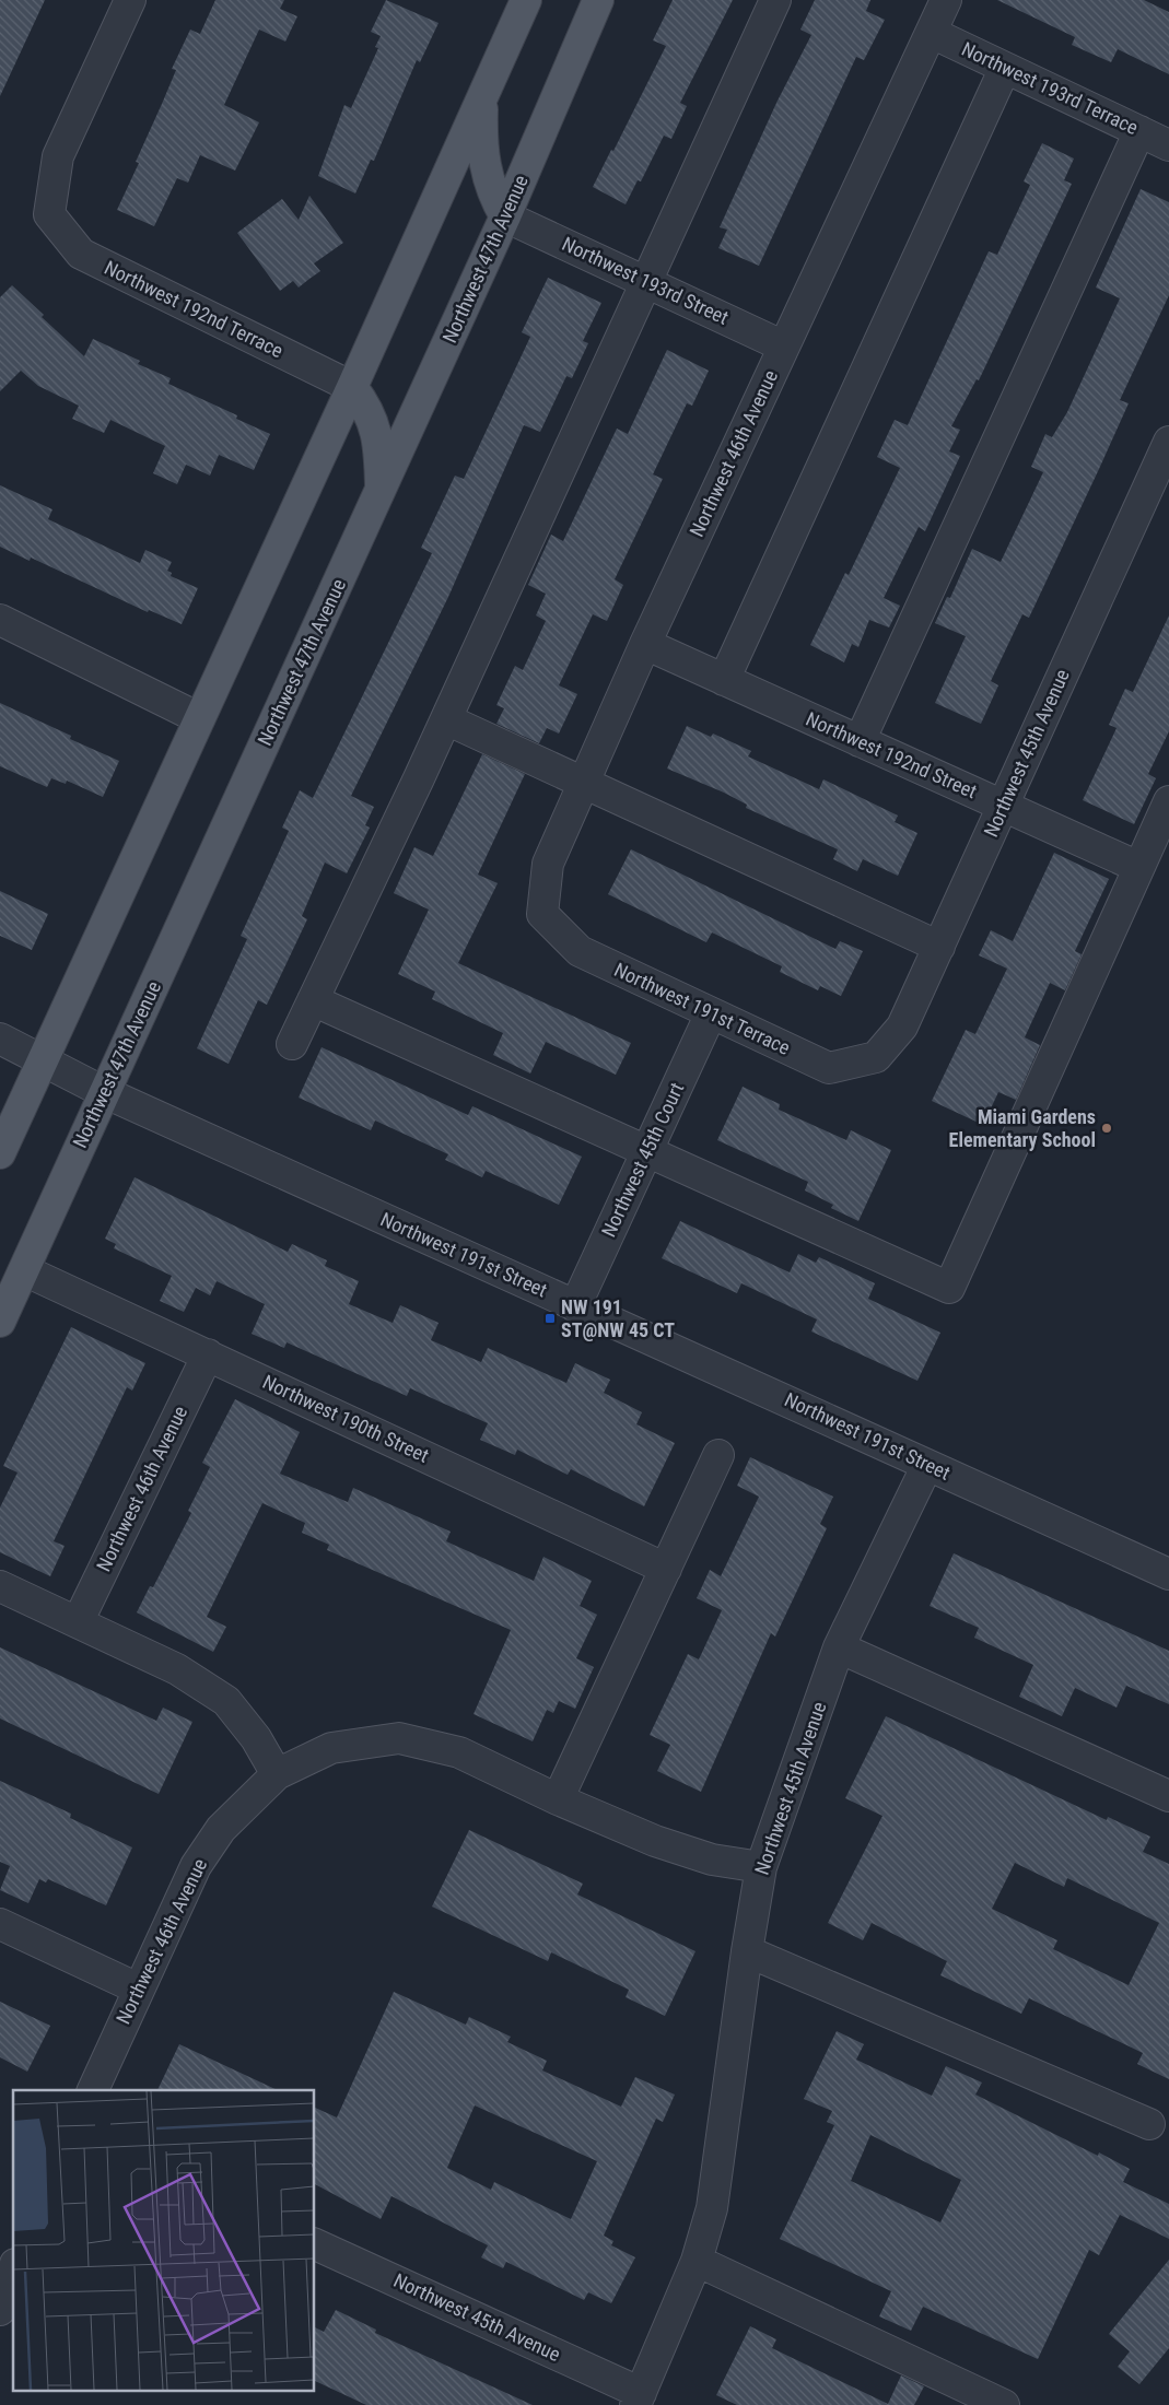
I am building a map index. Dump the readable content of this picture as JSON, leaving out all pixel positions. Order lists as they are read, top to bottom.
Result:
{
  "streets": {
    "main road": ["Northwest 47th Avenue"],
    "street": [
      "Northwest 193rd Terrace",
      "Northwest 193rd Street",
      "Northwest 192nd Terrace",
      "Northwest 46th Avenue",
      "Northwest 45th Avenue",
      "Northwest 192nd Street",
      "Northwest 191st Terrace",
      "Northwest 45th Court",
      "Northwest 191st Street",
      "Northwest 190th Street"
    ]
  },
  "crossings": [
    ["Northwest 193rd Terrace", "Northwest 46th Avenue"],
    ["Northwest 47th Avenue", "Northwest 193rd Street"],
    ["Northwest 47th Avenue", "Northwest 191st Street"],
    ["Northwest 47th Avenue", "Northwest 190th Street"],
    ["Northwest 193rd Street", "Northwest 46th Avenue"],
    ["Northwest 46th Avenue", "Northwest 192nd Street"],
    ["Northwest 46th Avenue", "Northwest 191st Terrace"],
    ["Northwest 46th Avenue", "Northwest 190th Street"],
    ["Northwest 45th Avenue", "Northwest 192nd Street"],
    ["Northwest 45th Avenue", "Northwest 191st Terrace"],
    ["Northwest 45th Avenue", "Northwest 191st Street"],
    ["Northwest 191st Terrace", "Northwest 45th Court"],
    ["Northwest 45th Court", "Northwest 191st Street"]
  ],
  "places": {
    "other": ["Miami Gardens Elementary School"],
    "transit": ["NW 191 ST@NW 45 CT"]
  }
}
